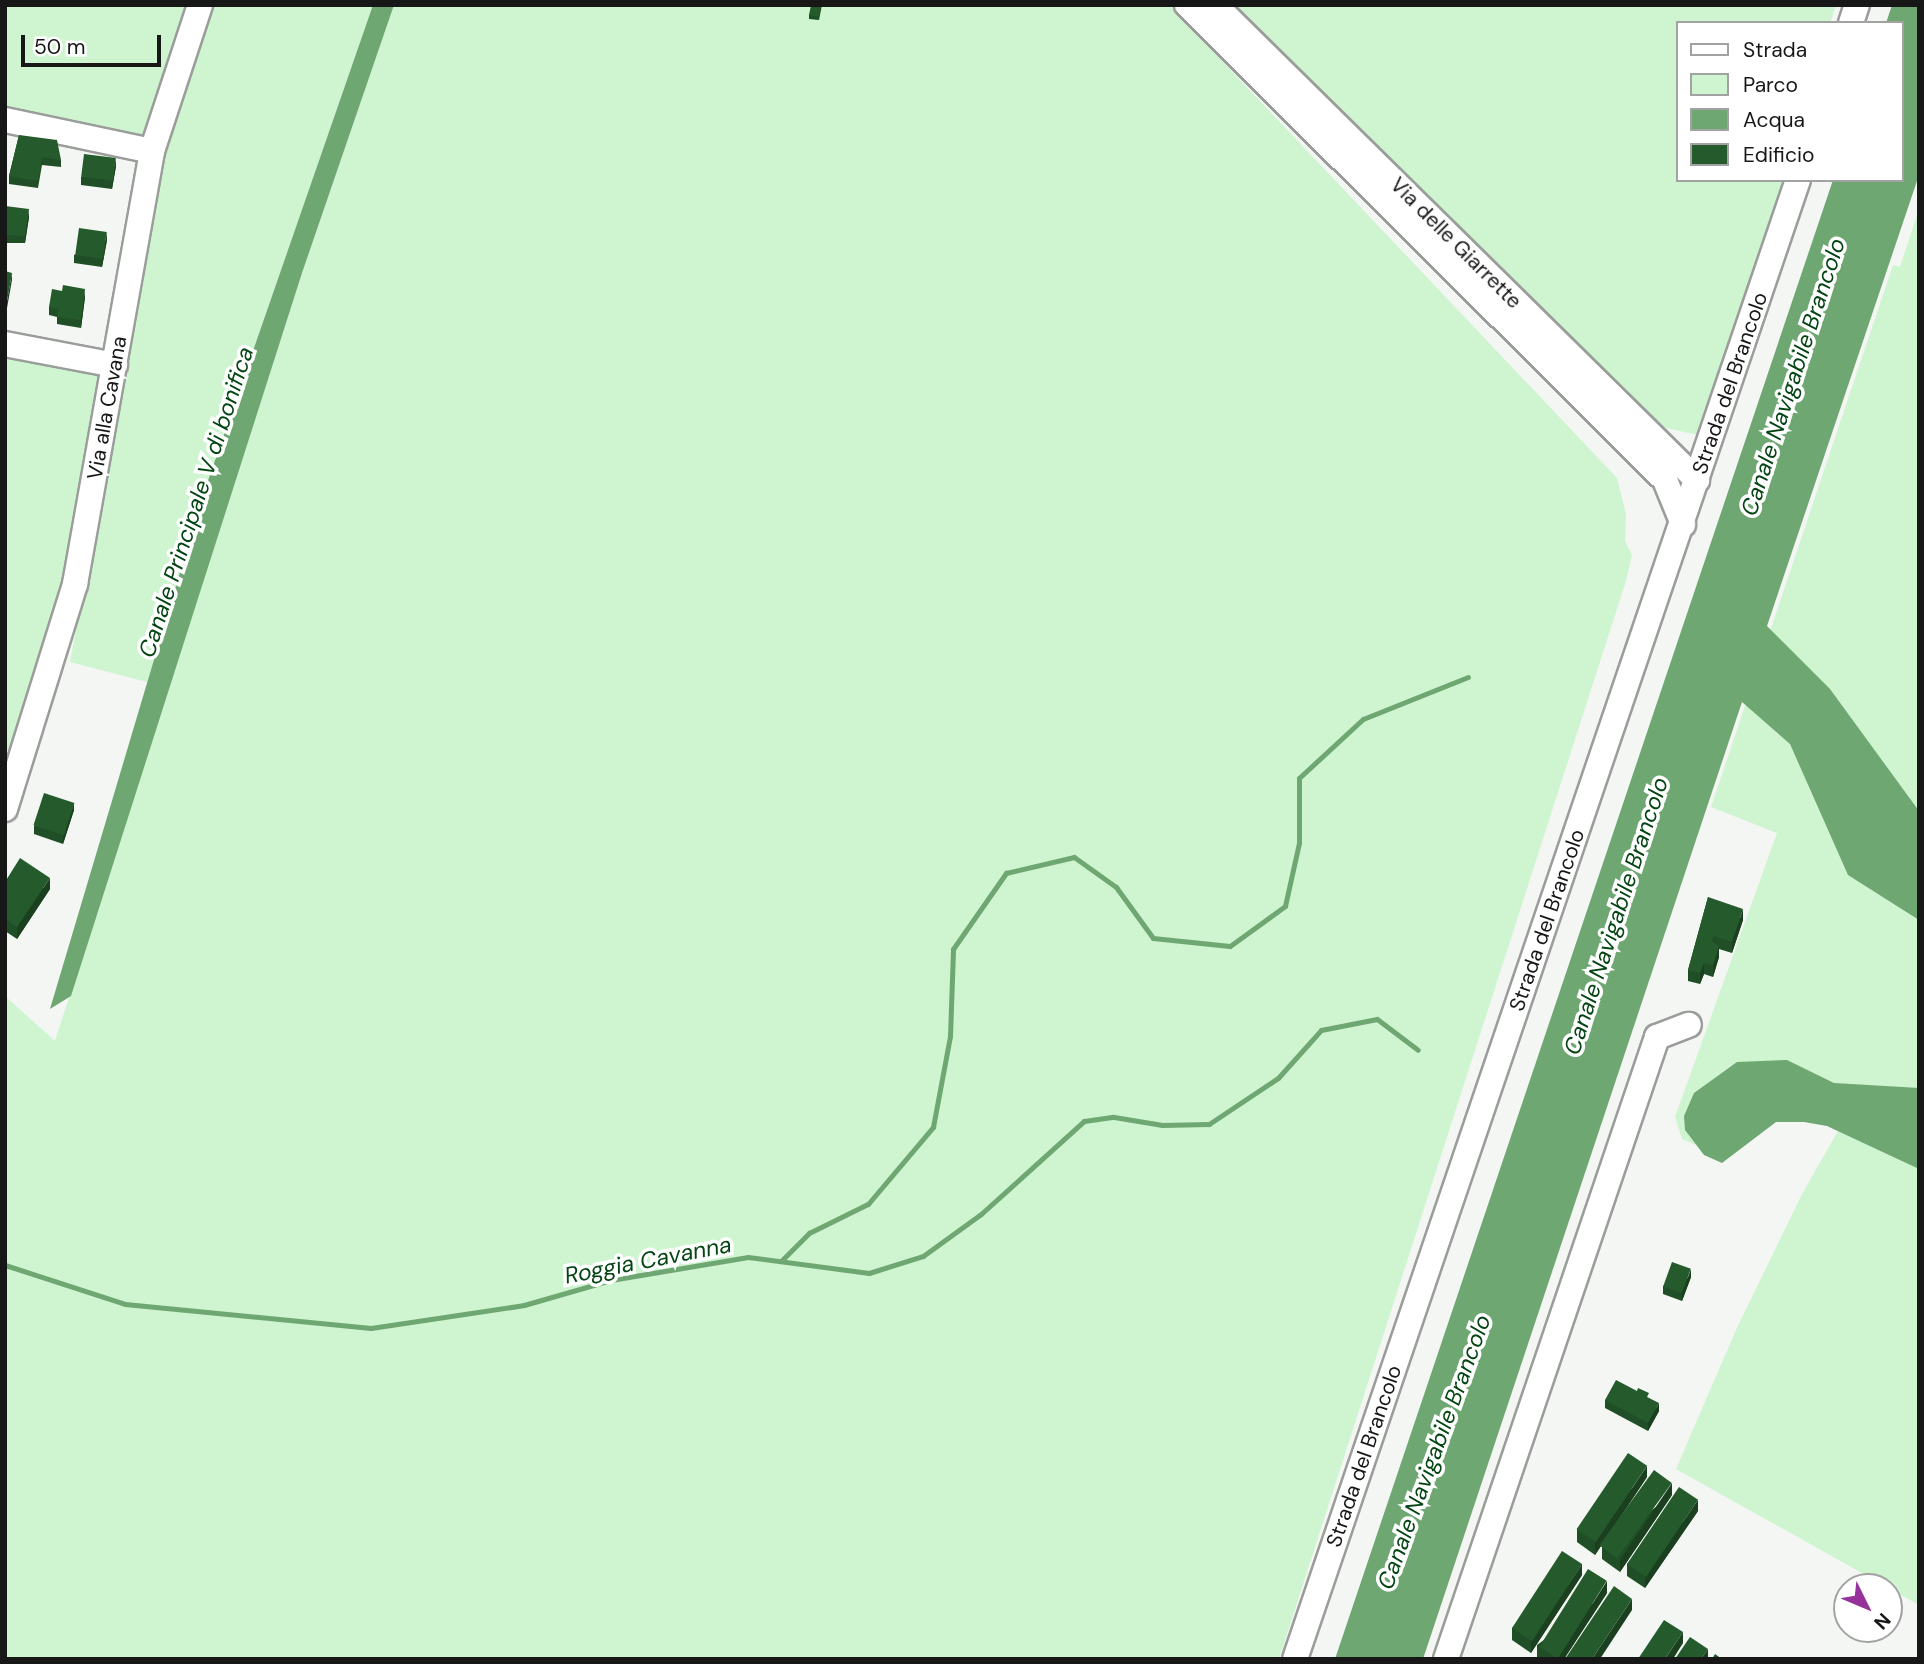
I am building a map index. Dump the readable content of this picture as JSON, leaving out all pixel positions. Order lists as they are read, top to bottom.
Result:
{
  "streets": {
    "street": ["Via delle Giarrette", "Strada del Brancolo", "Via alla Cavana"]
  },
  "crossings": [
    ["Via delle Giarrette", "Strada del Brancolo"]
  ],
  "water": ["Canale Navigabile Brancolo", "Canale Principale V di bonifica", "Roggia Cavanna"],
  "legend": [
    "Strada",
    "Parco",
    "Acqua",
    "Edificio"
  ],
  "scale_bar": "50 m",
  "north": "bottom right"
}
